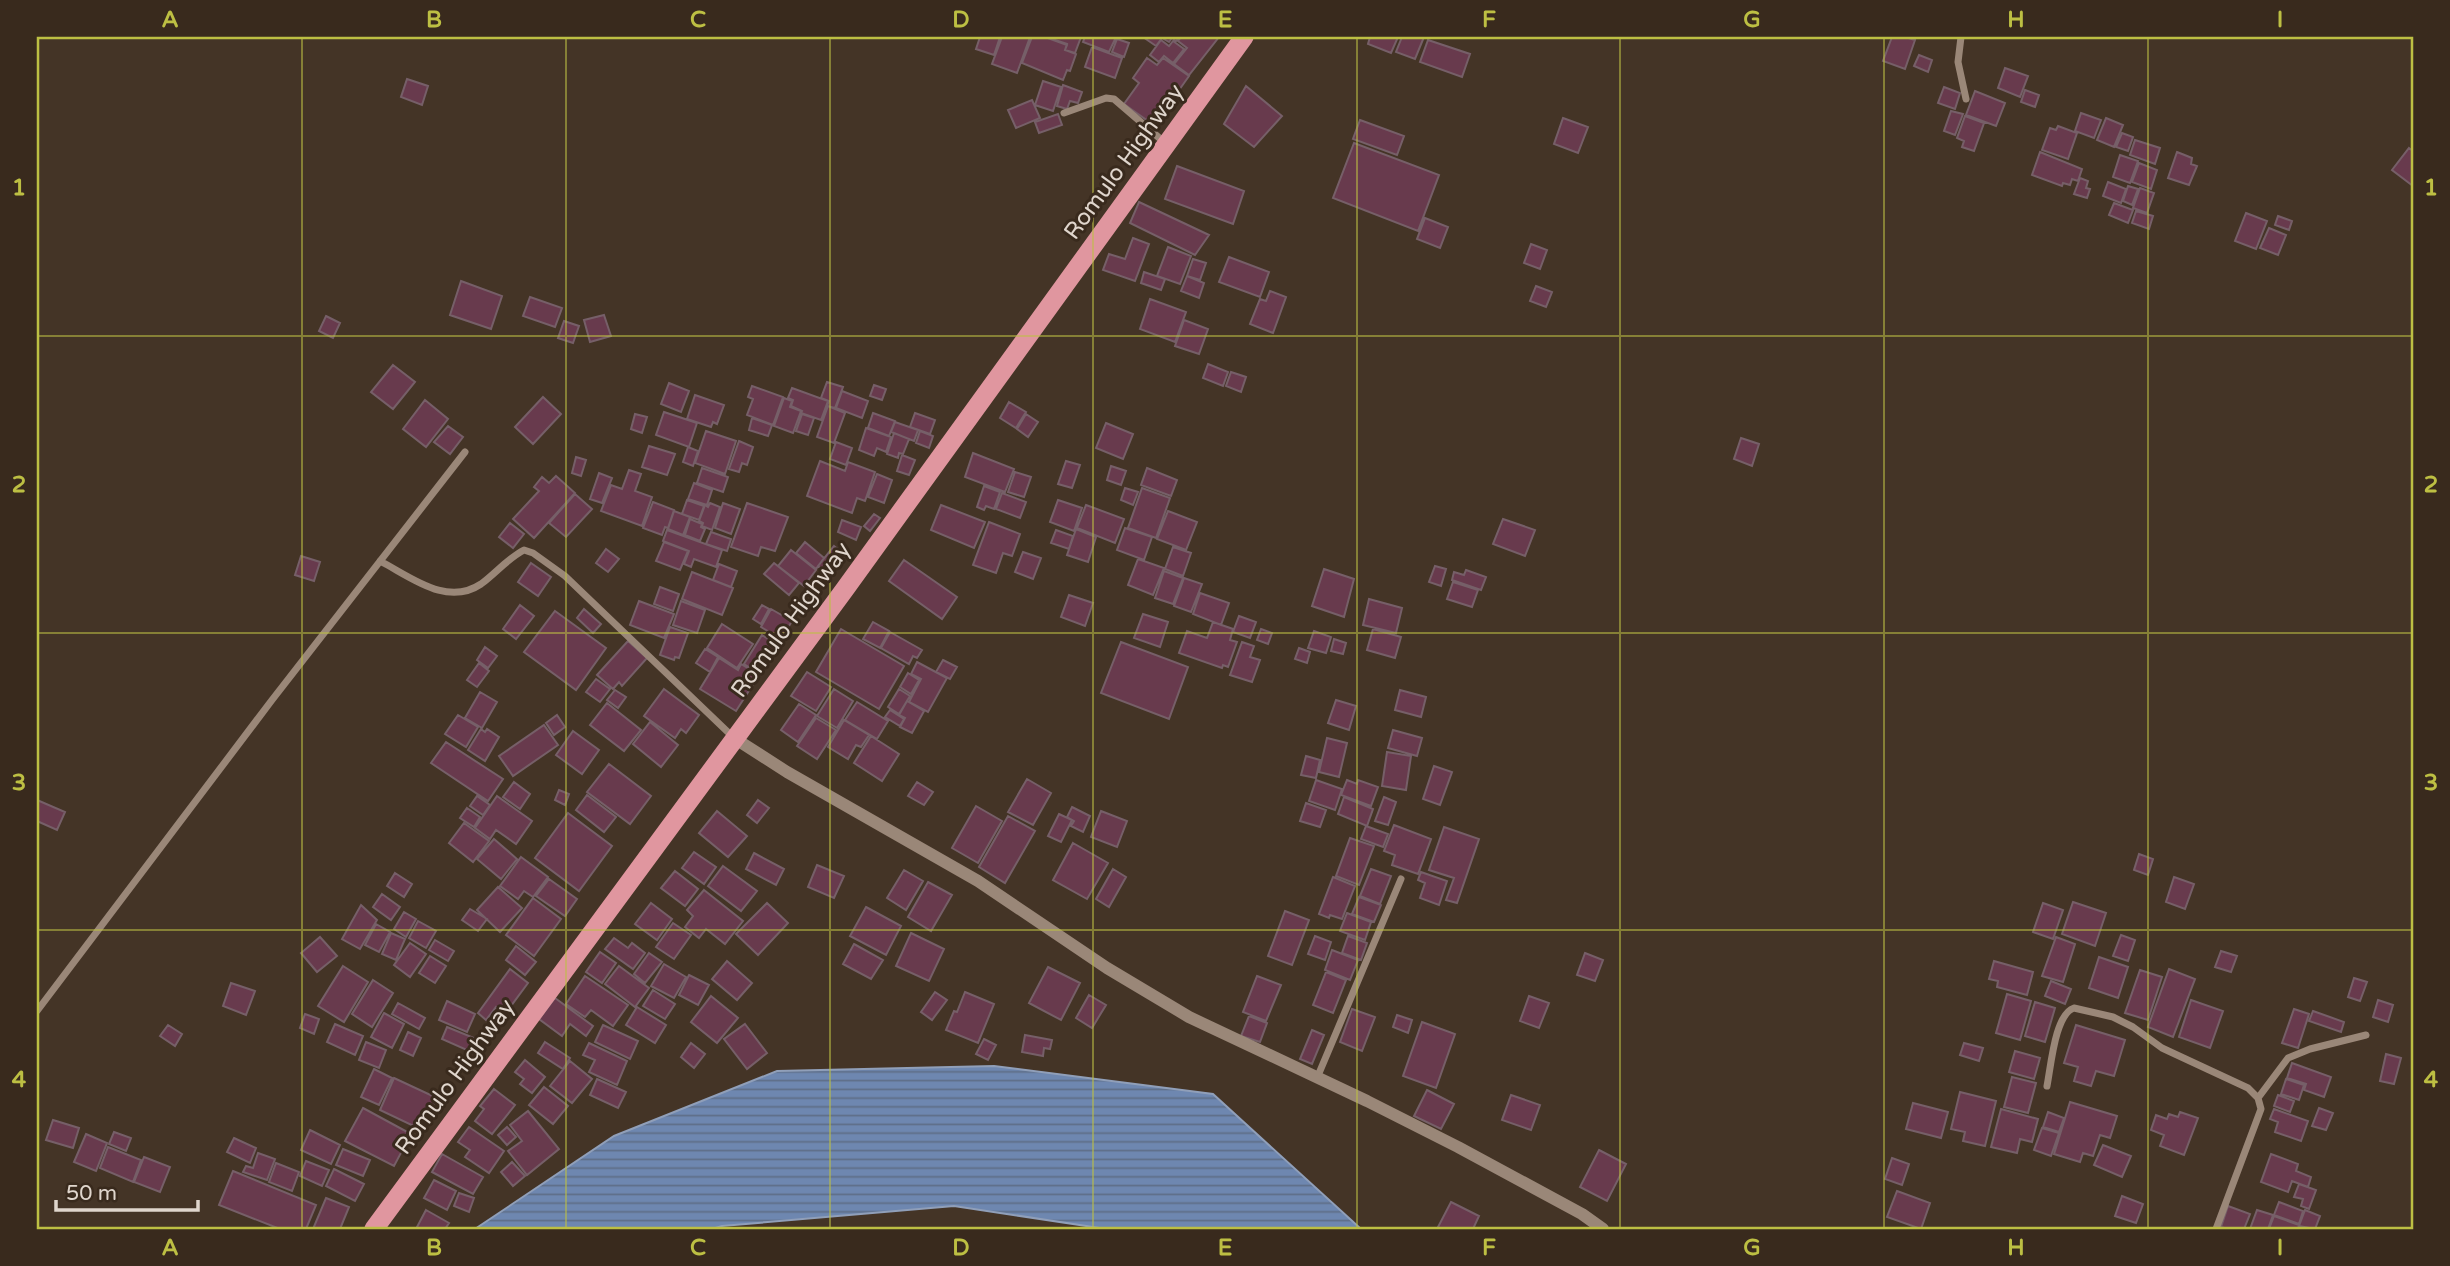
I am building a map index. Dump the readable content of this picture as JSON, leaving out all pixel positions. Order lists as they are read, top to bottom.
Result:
{
  "streets": {
    "highway": ["Romulo Highway"]
  },
  "scale_bar": "50 m",
  "grid": {
    "columns": [
      "A",
      "B",
      "C",
      "D",
      "E",
      "F",
      "G",
      "H",
      "I"
    ],
    "rows": [
      "1",
      "2",
      "3",
      "4"
    ]
  }
}
